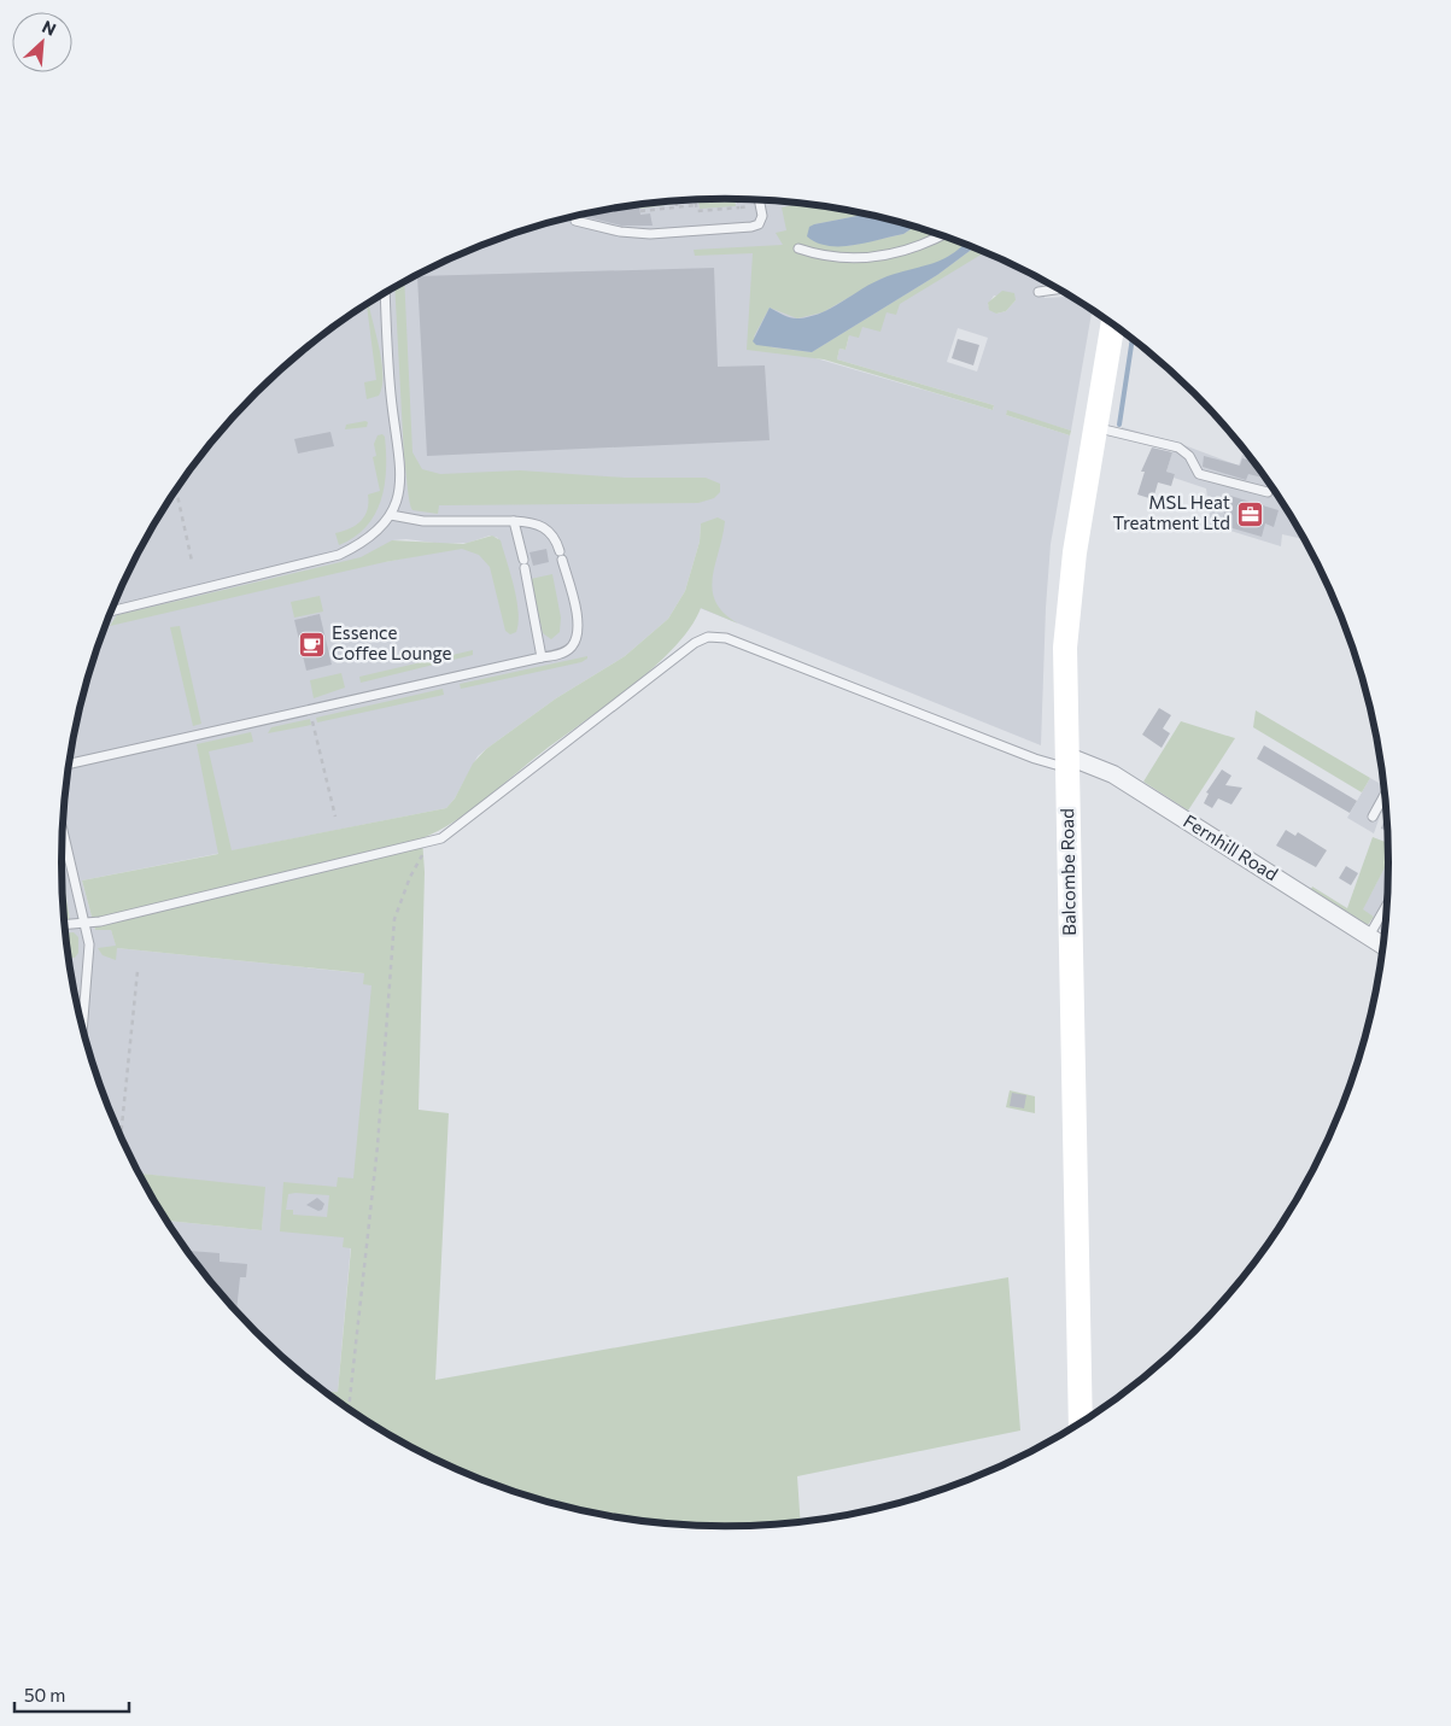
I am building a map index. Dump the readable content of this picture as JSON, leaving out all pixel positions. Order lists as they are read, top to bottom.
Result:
{
  "streets": {
    "main road": ["Balcombe Road"],
    "street": ["Fernhill Road"]
  },
  "crossings": [
    ["Fernhill Road", "Balcombe Road"]
  ],
  "places": {
    "office": ["MSL Heat Treatment Ltd"],
    "cafe": ["Essence Coffee Lounge"]
  },
  "scale_bar": "50 m",
  "north": "top right"
}
